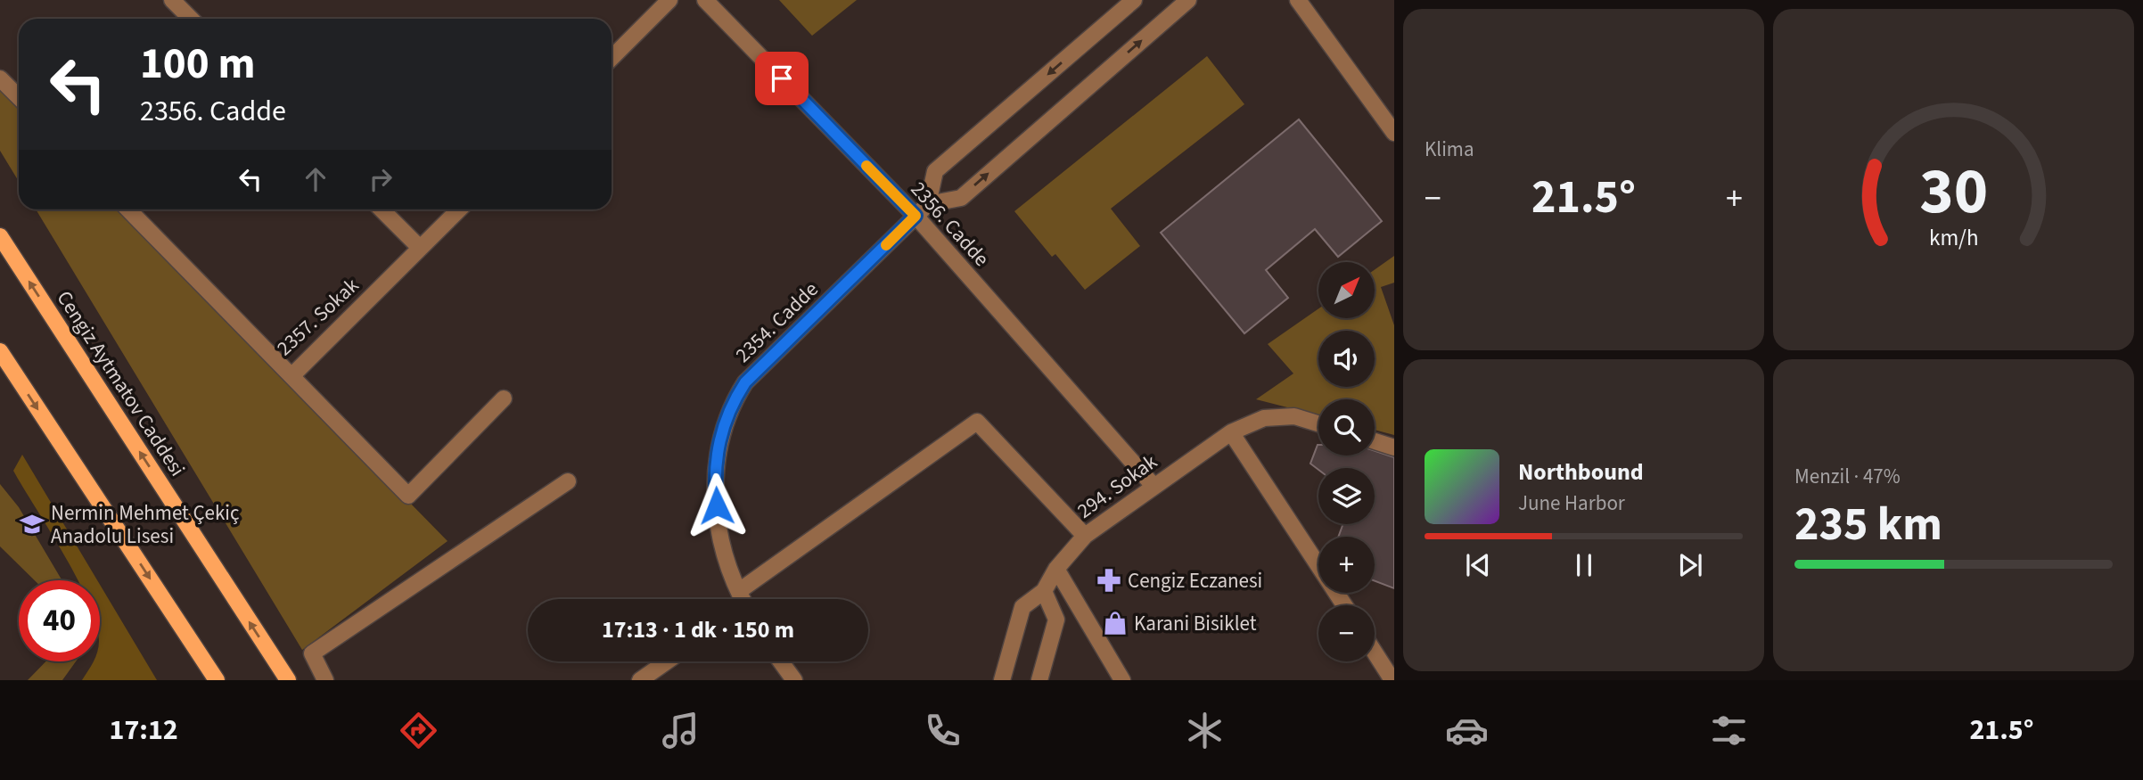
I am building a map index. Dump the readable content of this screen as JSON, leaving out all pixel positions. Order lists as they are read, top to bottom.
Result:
{
  "streets": {
    "main road": ["Cengiz Aytmatov Caddesi"],
    "street": [
      "2356. Cadde",
      "2357. Sokak",
      "2354. Cadde",
      "294. Sokak"
    ]
  },
  "crossings": [
    ["2356. Cadde", "2354. Cadde"],
    ["2356. Cadde", "294. Sokak"]
  ],
  "places": {
    "school or university": ["Nermin Mehmet Çekiç Anadolu Lisesi"],
    "pharmacy": ["Cengiz Eczanesi"],
    "shop": ["Karani Bisiklet"]
  },
  "north": "top right",
  "page": {
    "tile": [
      "Klima",
      ["Menzil · 47%", "235 km"]
    ],
    "turn": ["100 m", "2356. Cadde"],
    "heat": ["−", "21.5°", "+"],
    "map_buttons": ["+", "−"],
    "song": ["Northbound", "June Harbor"],
    "limit": "40",
    "trip": "17:13 · 1 dk · 150 m",
    "tabs": ["17:12", "21.5°"],
    "gauge": ["30", "km/h"]
  }
}
